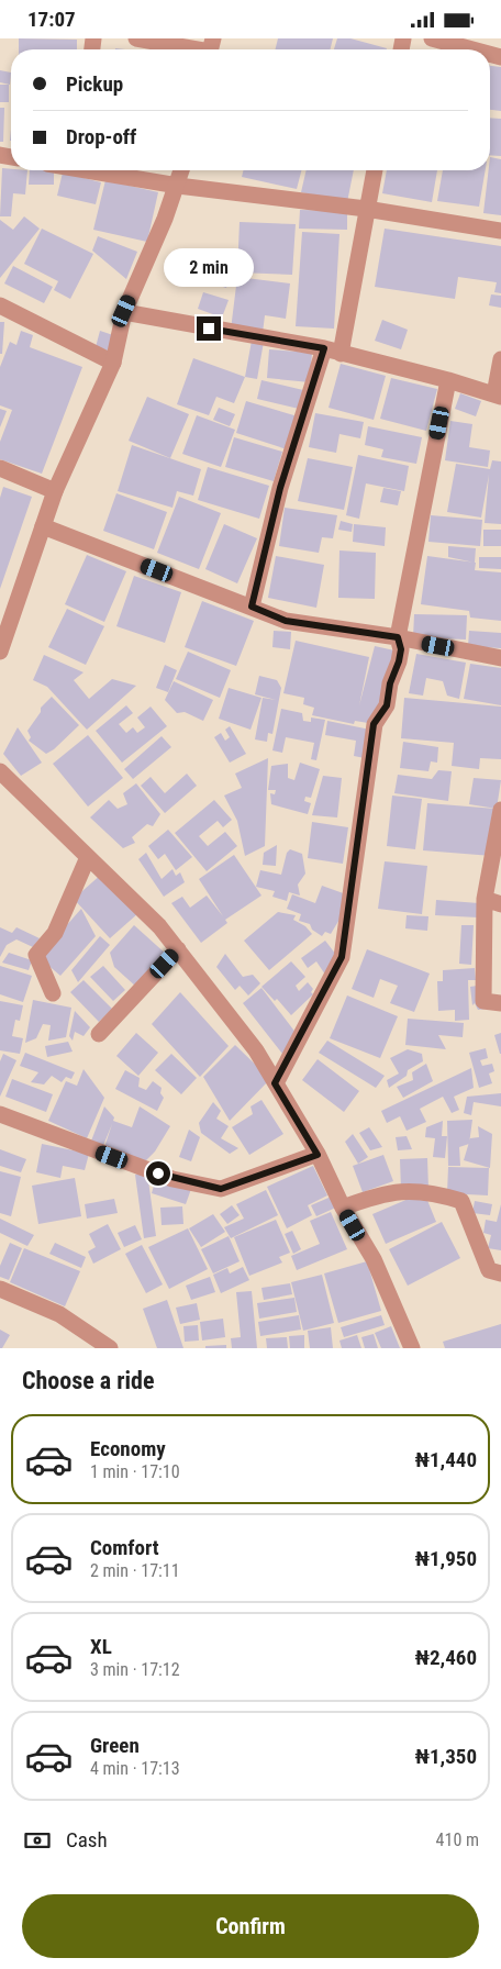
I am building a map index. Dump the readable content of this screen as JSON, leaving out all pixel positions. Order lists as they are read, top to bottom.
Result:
{
  "page": {
    "status": "17:07",
    "banner": ["Pickup", "Drop-off"],
    "bubble": "2 min",
    "heading": "Choose a ride",
    "list": [
      {
        "name": "Economy",
        "note": "1 min · 17:10",
        "value": "₦1,440"
      },
      {
        "name": "Comfort",
        "note": "2 min · 17:11",
        "value": "₦1,950"
      },
      {
        "name": "XL",
        "note": "3 min · 17:12",
        "value": "₦2,460"
      },
      {
        "name": "Green",
        "note": "4 min · 17:13",
        "value": "₦1,350"
      }
    ],
    "pay": ["Cash", "410 m"],
    "buttons": "Confirm"
  }
}
